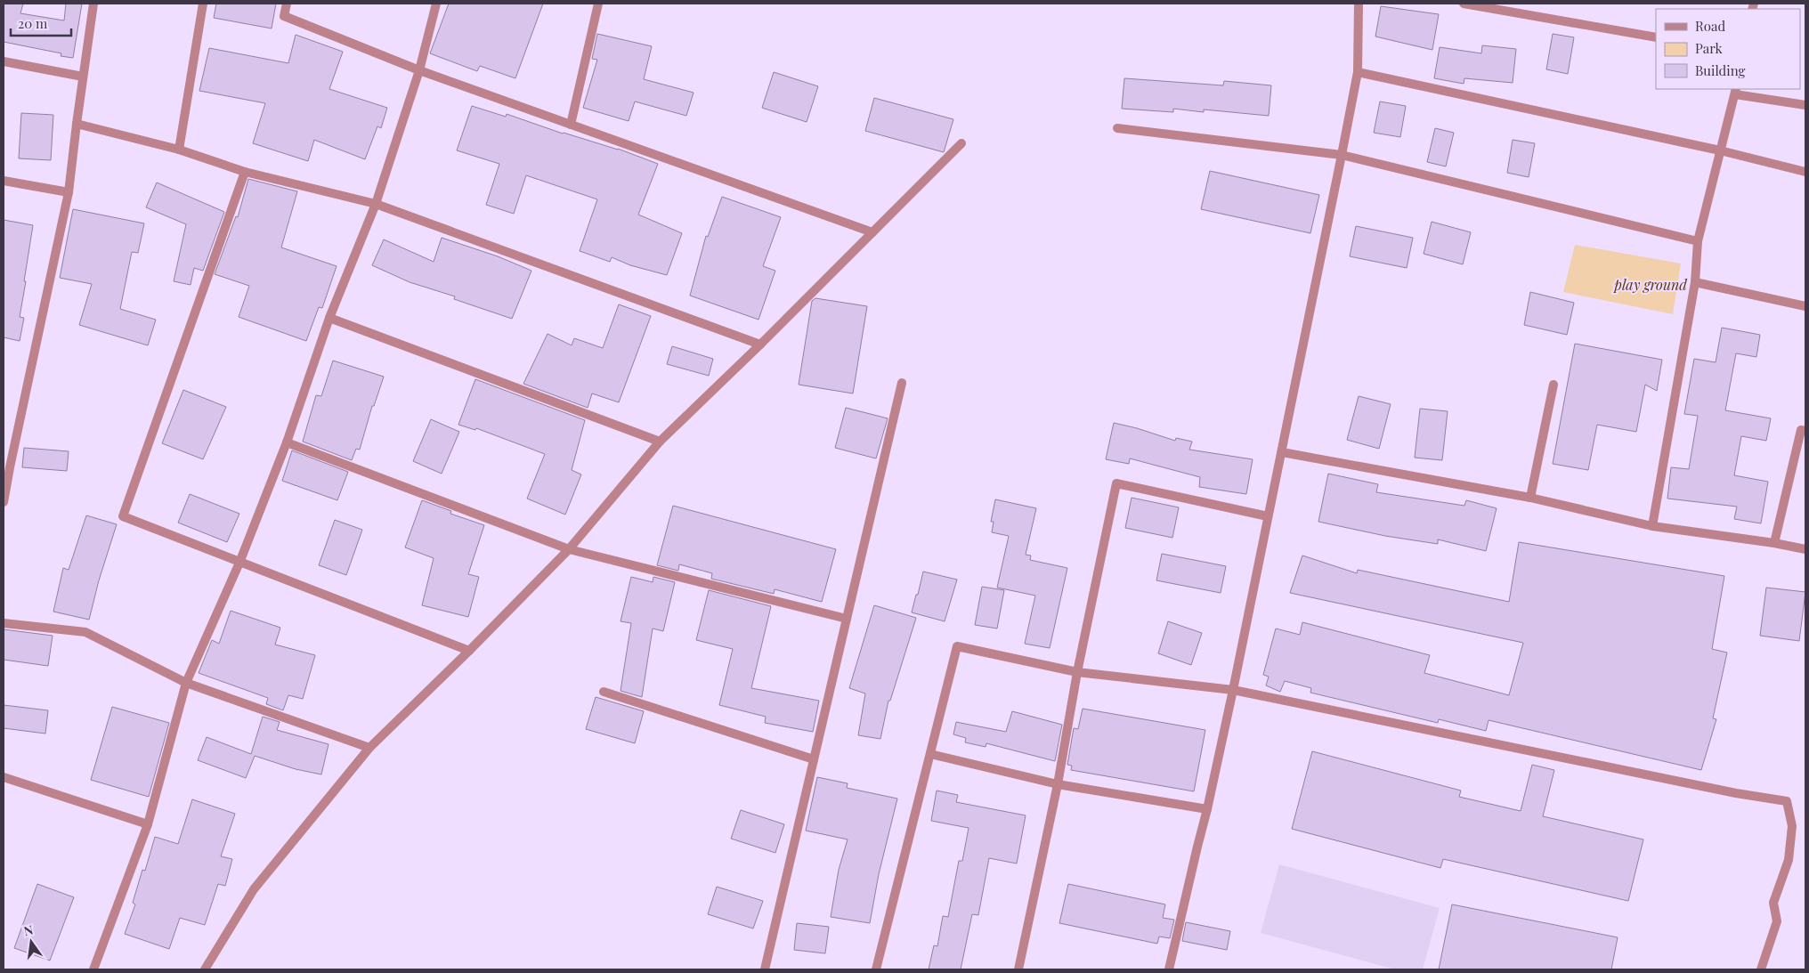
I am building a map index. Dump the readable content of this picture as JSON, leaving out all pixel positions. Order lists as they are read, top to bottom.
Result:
{
  "parks": ["play ground"],
  "legend": ["Road", "Park", "Building"],
  "scale_bar": "20 m",
  "north": "top"
}
